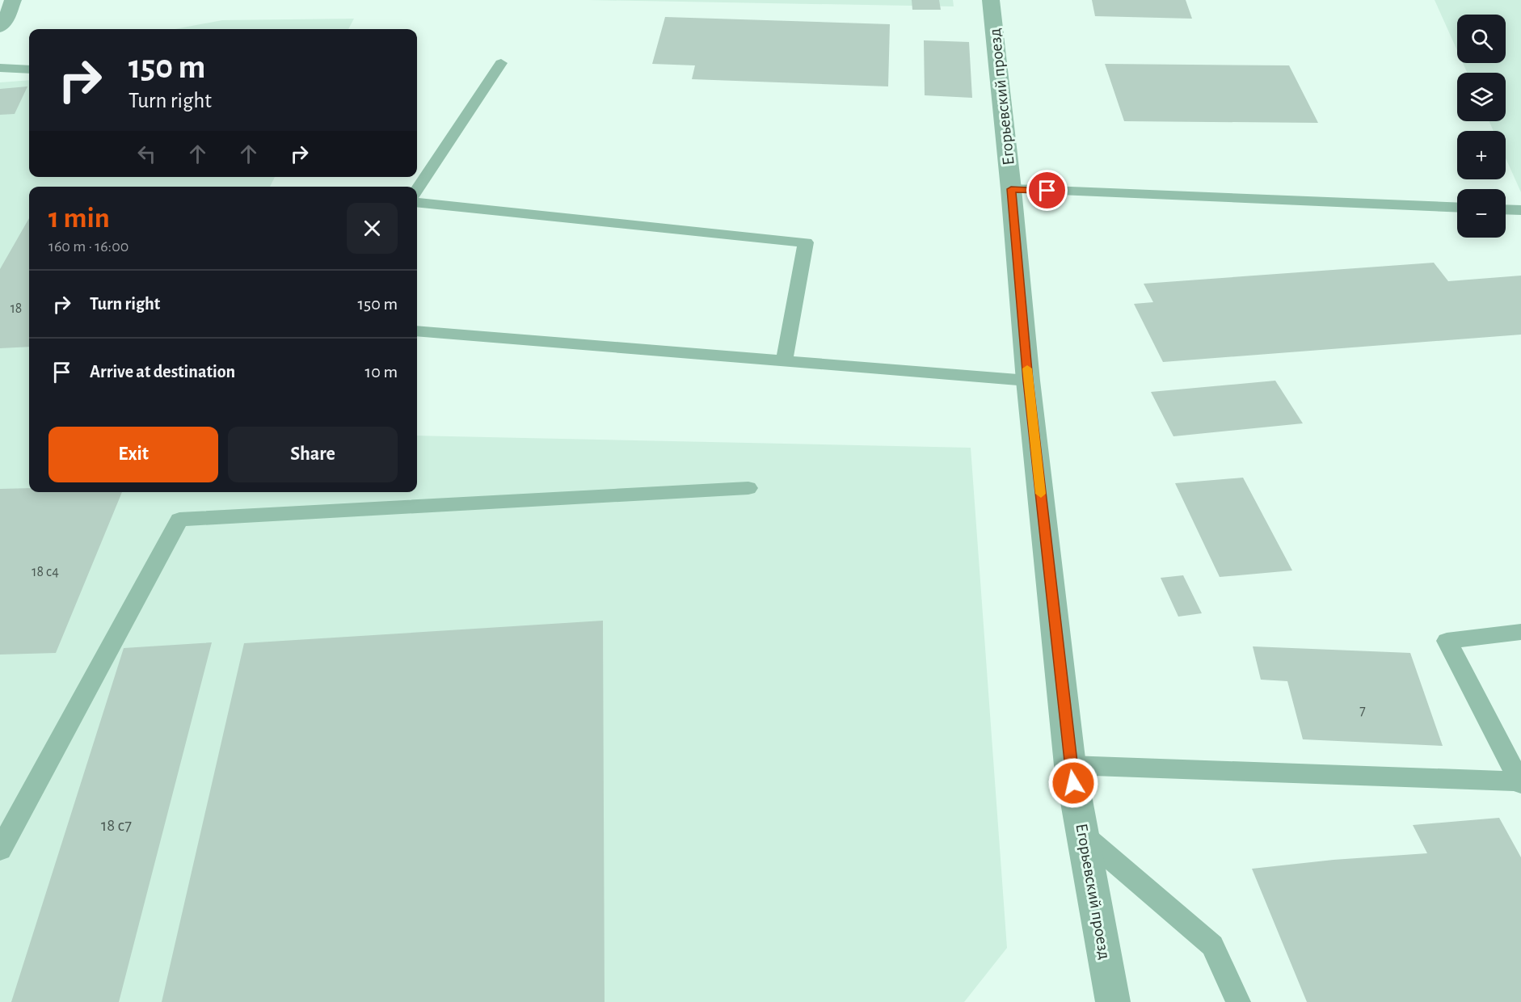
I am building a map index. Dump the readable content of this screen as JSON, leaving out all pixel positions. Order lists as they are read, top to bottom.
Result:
{
  "streets": {
    "street": ["Егорьевский проезд"]
  },
  "house_numbers": [
    "18",
    "18 с4",
    "7",
    "18 с7"
  ],
  "page": {
    "map_buttons": ["+", "−"],
    "turn": ["150 m", "Turn right"],
    "heading": ["1 min", "160 m · 16:00"],
    "list": [
      {
        "name": "Turn right",
        "value": "150 m"
      },
      {
        "name": "Arrive at destination",
        "value": "10 m"
      }
    ],
    "buttons": ["Exit", "Share"]
  }
}
